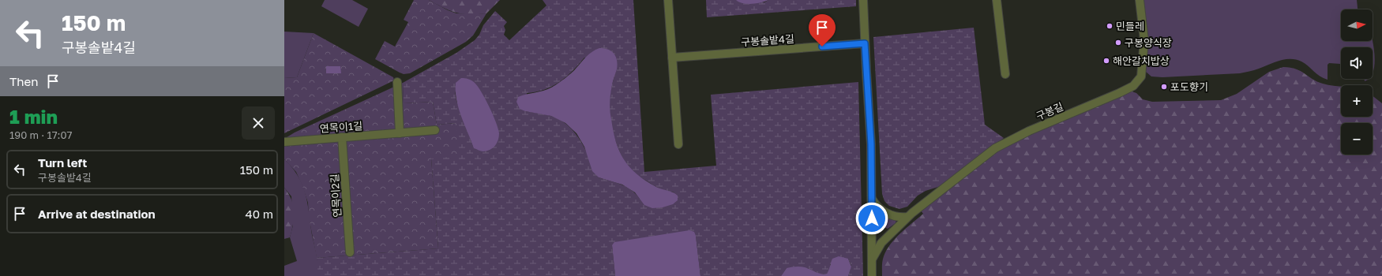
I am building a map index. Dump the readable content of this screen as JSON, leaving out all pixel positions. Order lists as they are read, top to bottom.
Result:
{
  "streets": {
    "street": [
      "구봉솔밭4길",
      "구봉길",
      "연목이1길",
      "연목이2길"
    ]
  },
  "crossings": [
    ["구봉솔밭4길", "구봉길"],
    ["연목이1길", "연목이2길"]
  ],
  "places": [
    "민들레",
    "구봉양식장",
    "해안갈치밥상",
    "포도향기"
  ],
  "north": "right",
  "page": {
    "turn": ["150 m", "구봉솔밭4길"],
    "map_buttons": ["+", "−"],
    "then": "Then",
    "heading": ["1 min", "190 m · 17:07"],
    "list": [
      {
        "name": "Turn left",
        "note": "구봉솔밭4길",
        "value": "150 m"
      },
      {
        "name": "Arrive at destination",
        "value": "40 m"
      }
    ]
  }
}
